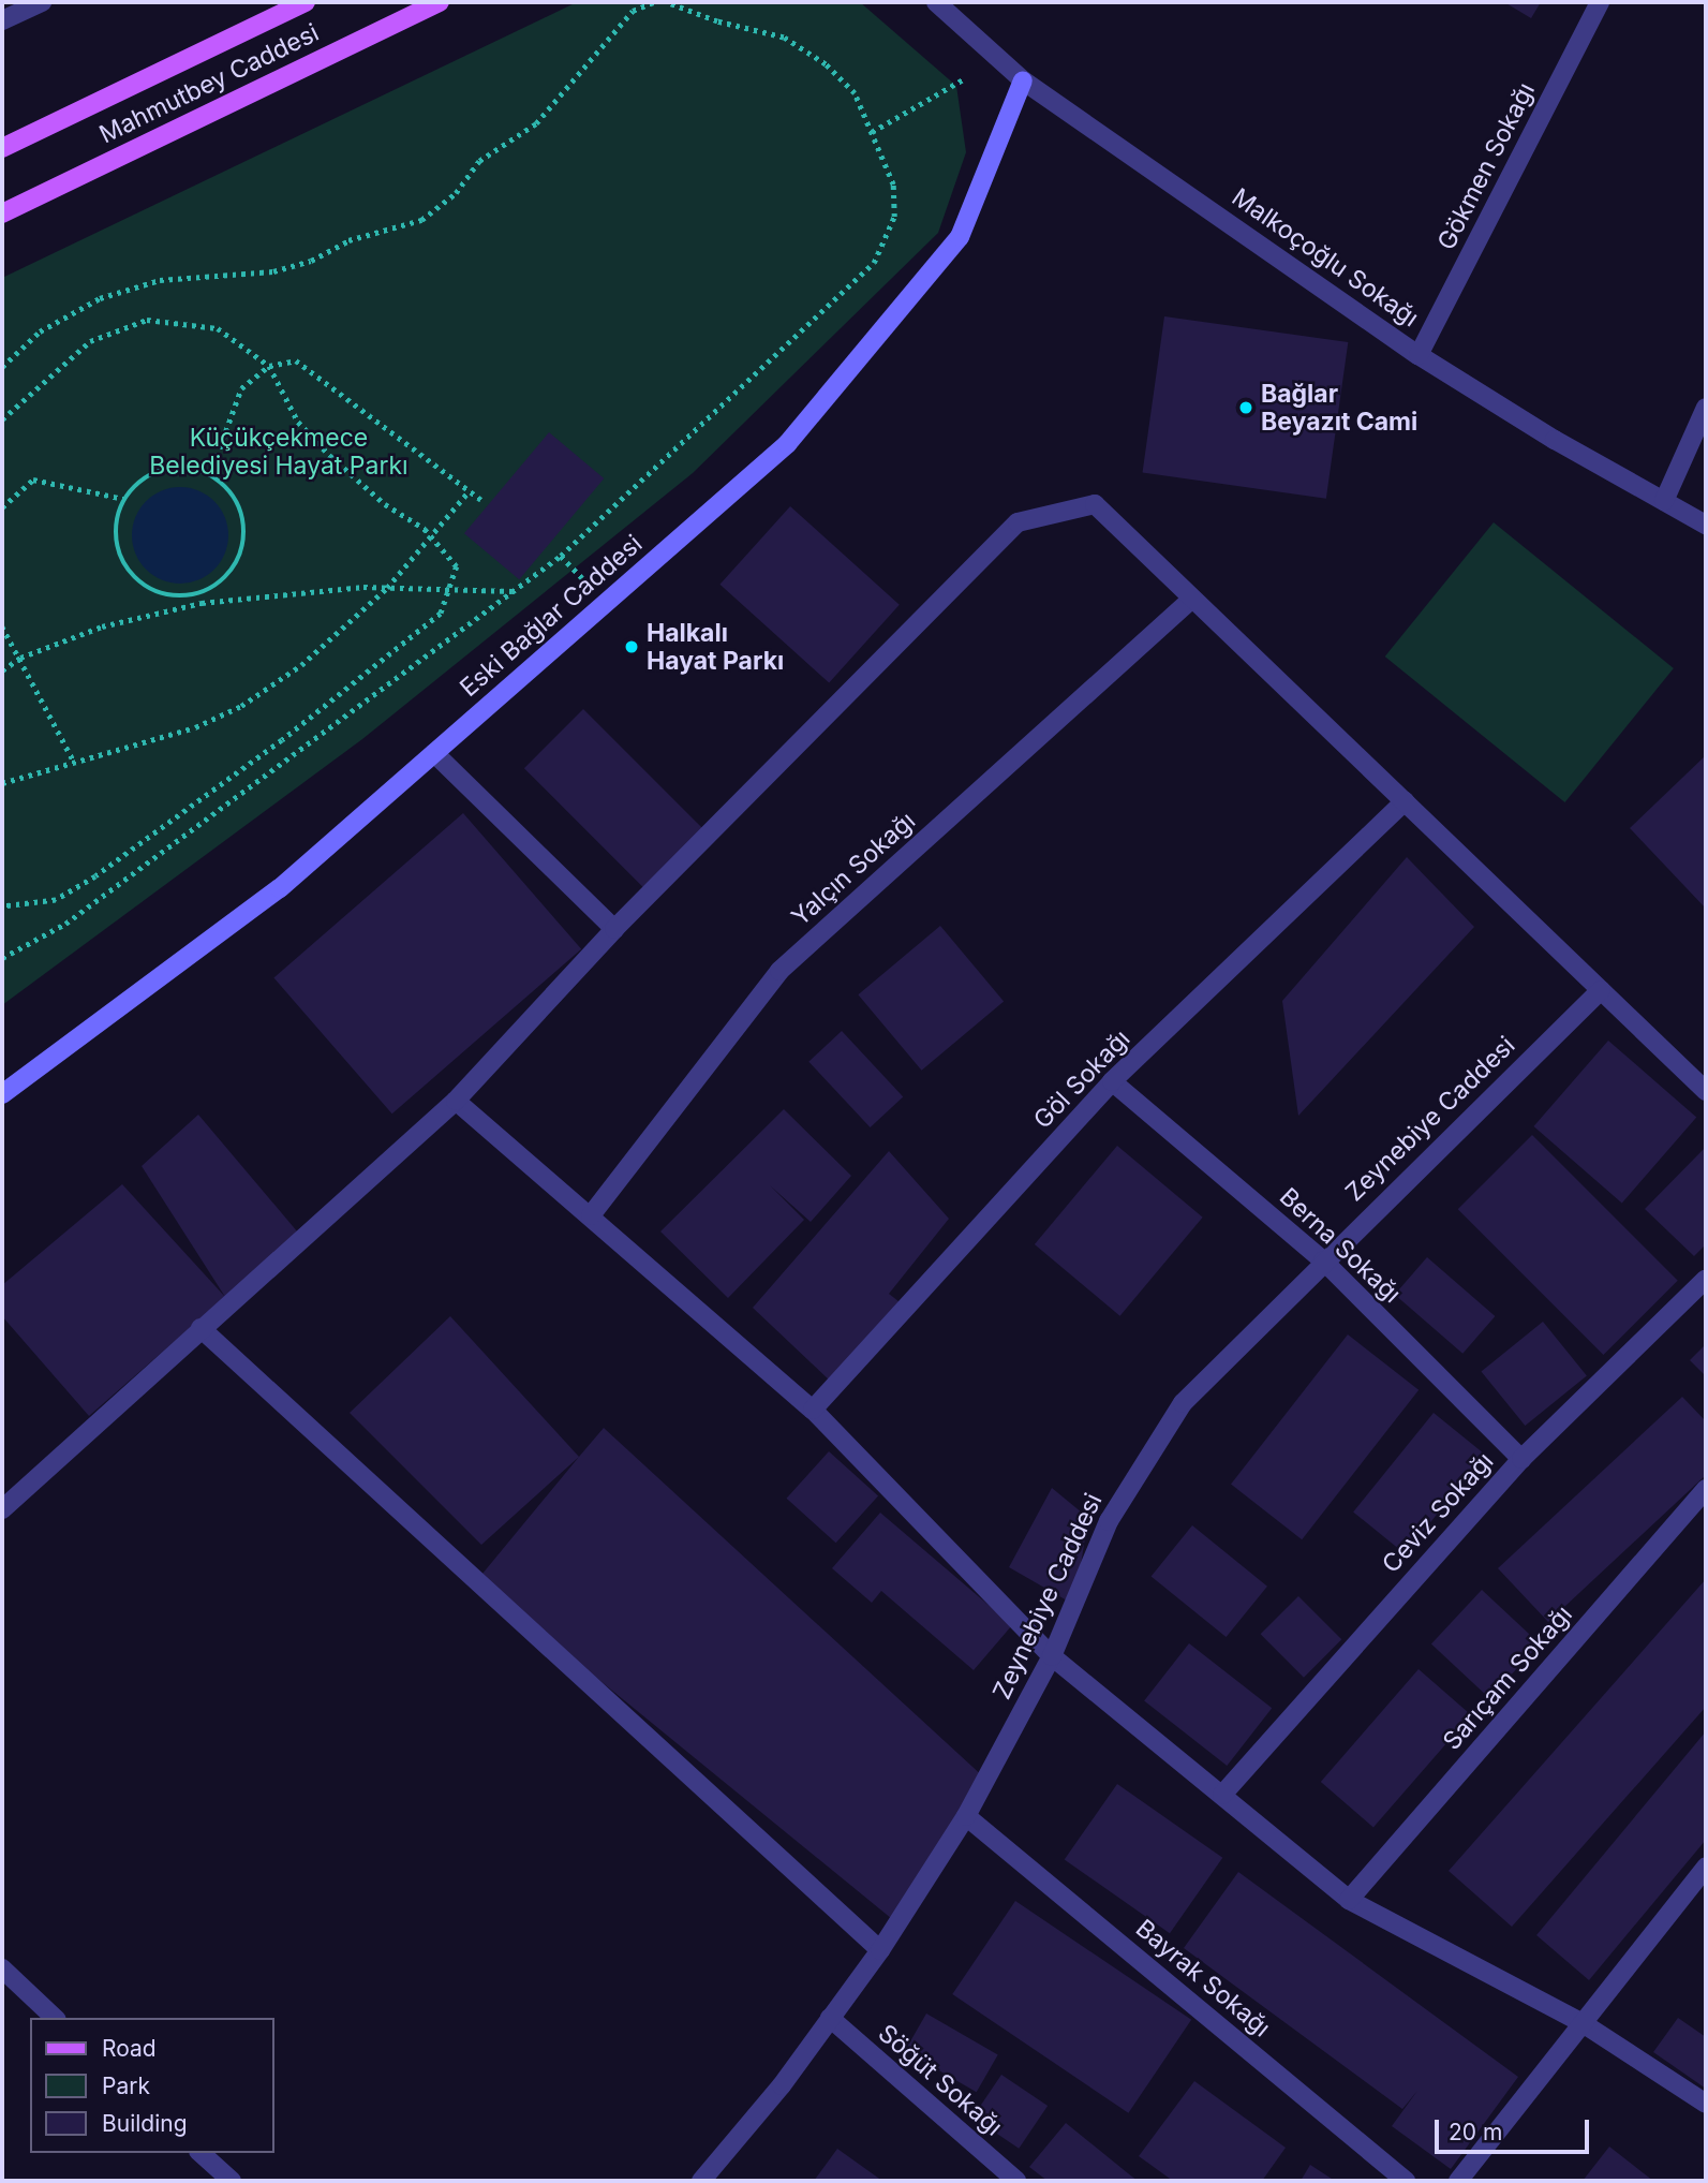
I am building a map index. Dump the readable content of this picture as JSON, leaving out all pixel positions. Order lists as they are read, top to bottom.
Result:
{
  "streets": {
    "main road": ["Mahmutbey Caddesi", "Eski Bağlar Caddesi"],
    "street": [
      "Gökmen Sokağı",
      "Malkoçoğlu Sokağı",
      "Yalçın Sokağı",
      "Göl Sokağı",
      "Zeynebiye Caddesi",
      "Berna Sokağı",
      "Ceviz Sokağı",
      "Sarıçam Sokağı",
      "Bayrak Sokağı",
      "Söğüt Sokağı"
    ]
  },
  "crossings": [
    ["Gökmen Sokağı", "Malkoçoğlu Sokağı"],
    ["Malkoçoğlu Sokağı", "Eski Bağlar Caddesi"],
    ["Göl Sokağı", "Berna Sokağı"],
    ["Zeynebiye Caddesi", "Berna Sokağı"],
    ["Zeynebiye Caddesi", "Bayrak Sokağı"],
    ["Zeynebiye Caddesi", "Söğüt Sokağı"],
    ["Berna Sokağı", "Ceviz Sokağı"]
  ],
  "parks": ["Küçükçekmece Belediyesi Hayat Parkı"],
  "places": ["Bağlar Beyazıt Cami", "Halkalı Hayat Parkı"],
  "legend": ["Road", "Park", "Building"],
  "scale_bar": "20 m"
}
